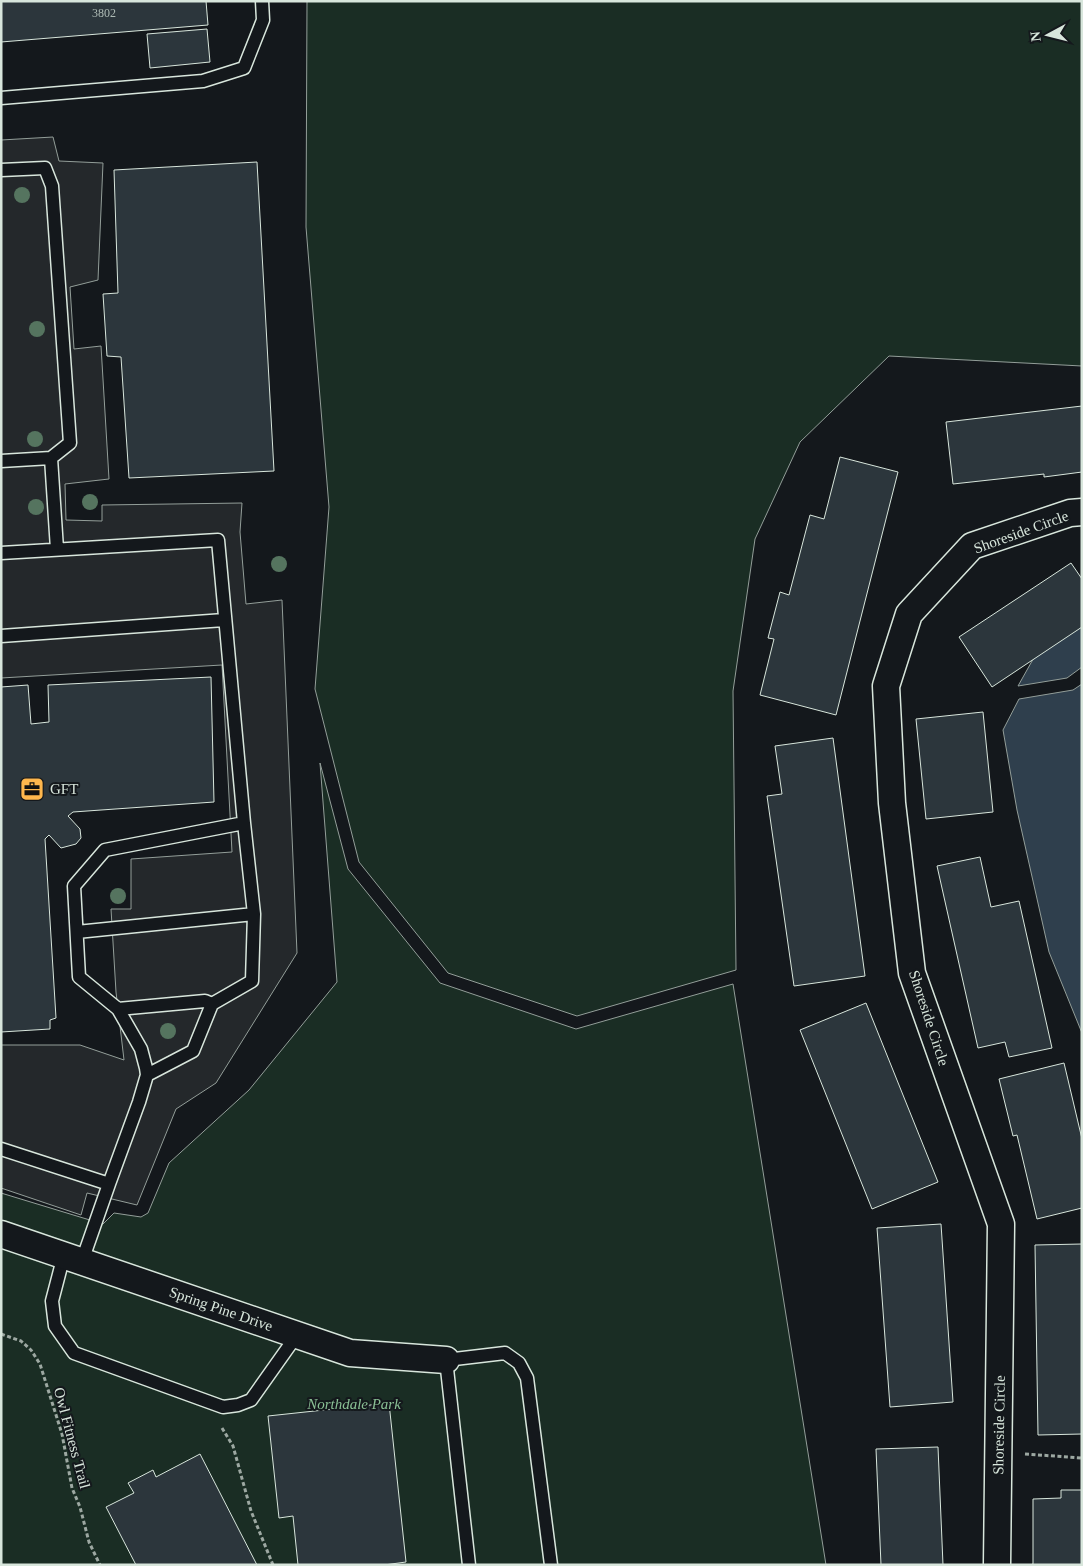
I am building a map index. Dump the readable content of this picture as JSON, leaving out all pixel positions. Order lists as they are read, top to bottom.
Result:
{
  "streets": {
    "street": ["Shoreside Circle", "Spring Pine Drive"],
    "path": ["Owl Fitness Trail"]
  },
  "parks": ["Northdale Park"],
  "places": {
    "office": ["GFT"]
  },
  "house_numbers": ["3802"],
  "north": "left"
}
